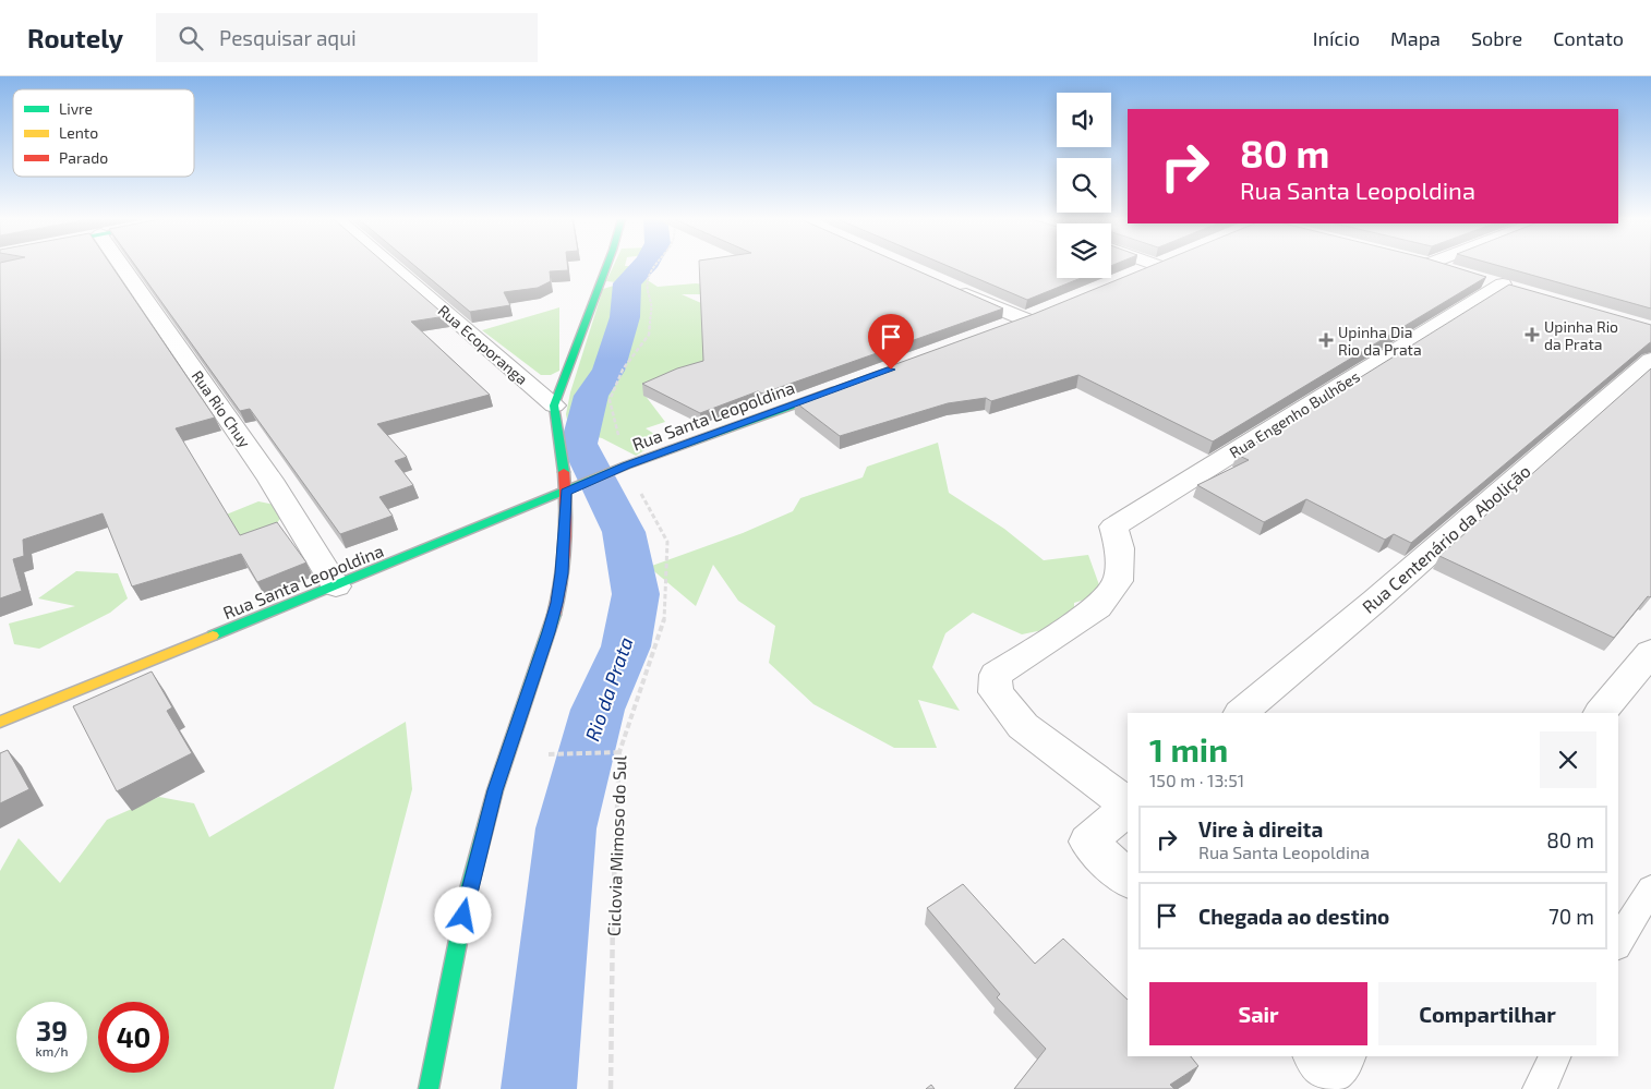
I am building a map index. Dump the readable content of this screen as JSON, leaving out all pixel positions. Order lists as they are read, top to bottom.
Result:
{
  "streets": {
    "street": [
      "Rua Ecoporanga",
      "Rua Rio Chuy",
      "Rua Engenho Bulhões",
      "Rua Santa Leopoldina",
      "Rua Centenário da Abolição"
    ],
    "path": ["Ciclovia Mimoso do Sul"]
  },
  "crossings": [
    ["Rua Rio Chuy", "Rua Santa Leopoldina"],
    ["Rua Santa Leopoldina", "Ciclovia Mimoso do Sul"]
  ],
  "water": ["Rio da Prata"],
  "places": {
    "health": ["Upinha Rio da Prata", "Upinha Dia Rio da Prata"]
  },
  "legend": ["Livre", "Lento", "Parado"],
  "page": {
    "header": "Routely",
    "search": "Pesquisar aqui",
    "nav": [
      "Início",
      "Mapa",
      "Sobre",
      "Contato"
    ],
    "turn": ["80 m", "Rua Santa Leopoldina"],
    "heading": ["1 min", "150 m · 13:51"],
    "list": [
      {
        "name": "Vire à direita",
        "note": "Rua Santa Leopoldina",
        "value": "80 m"
      },
      {
        "name": "Chegada ao destino",
        "value": "70 m"
      }
    ],
    "buttons": ["Sair", "Compartilhar"],
    "speed": "39 km/h",
    "limit": "40"
  }
}
